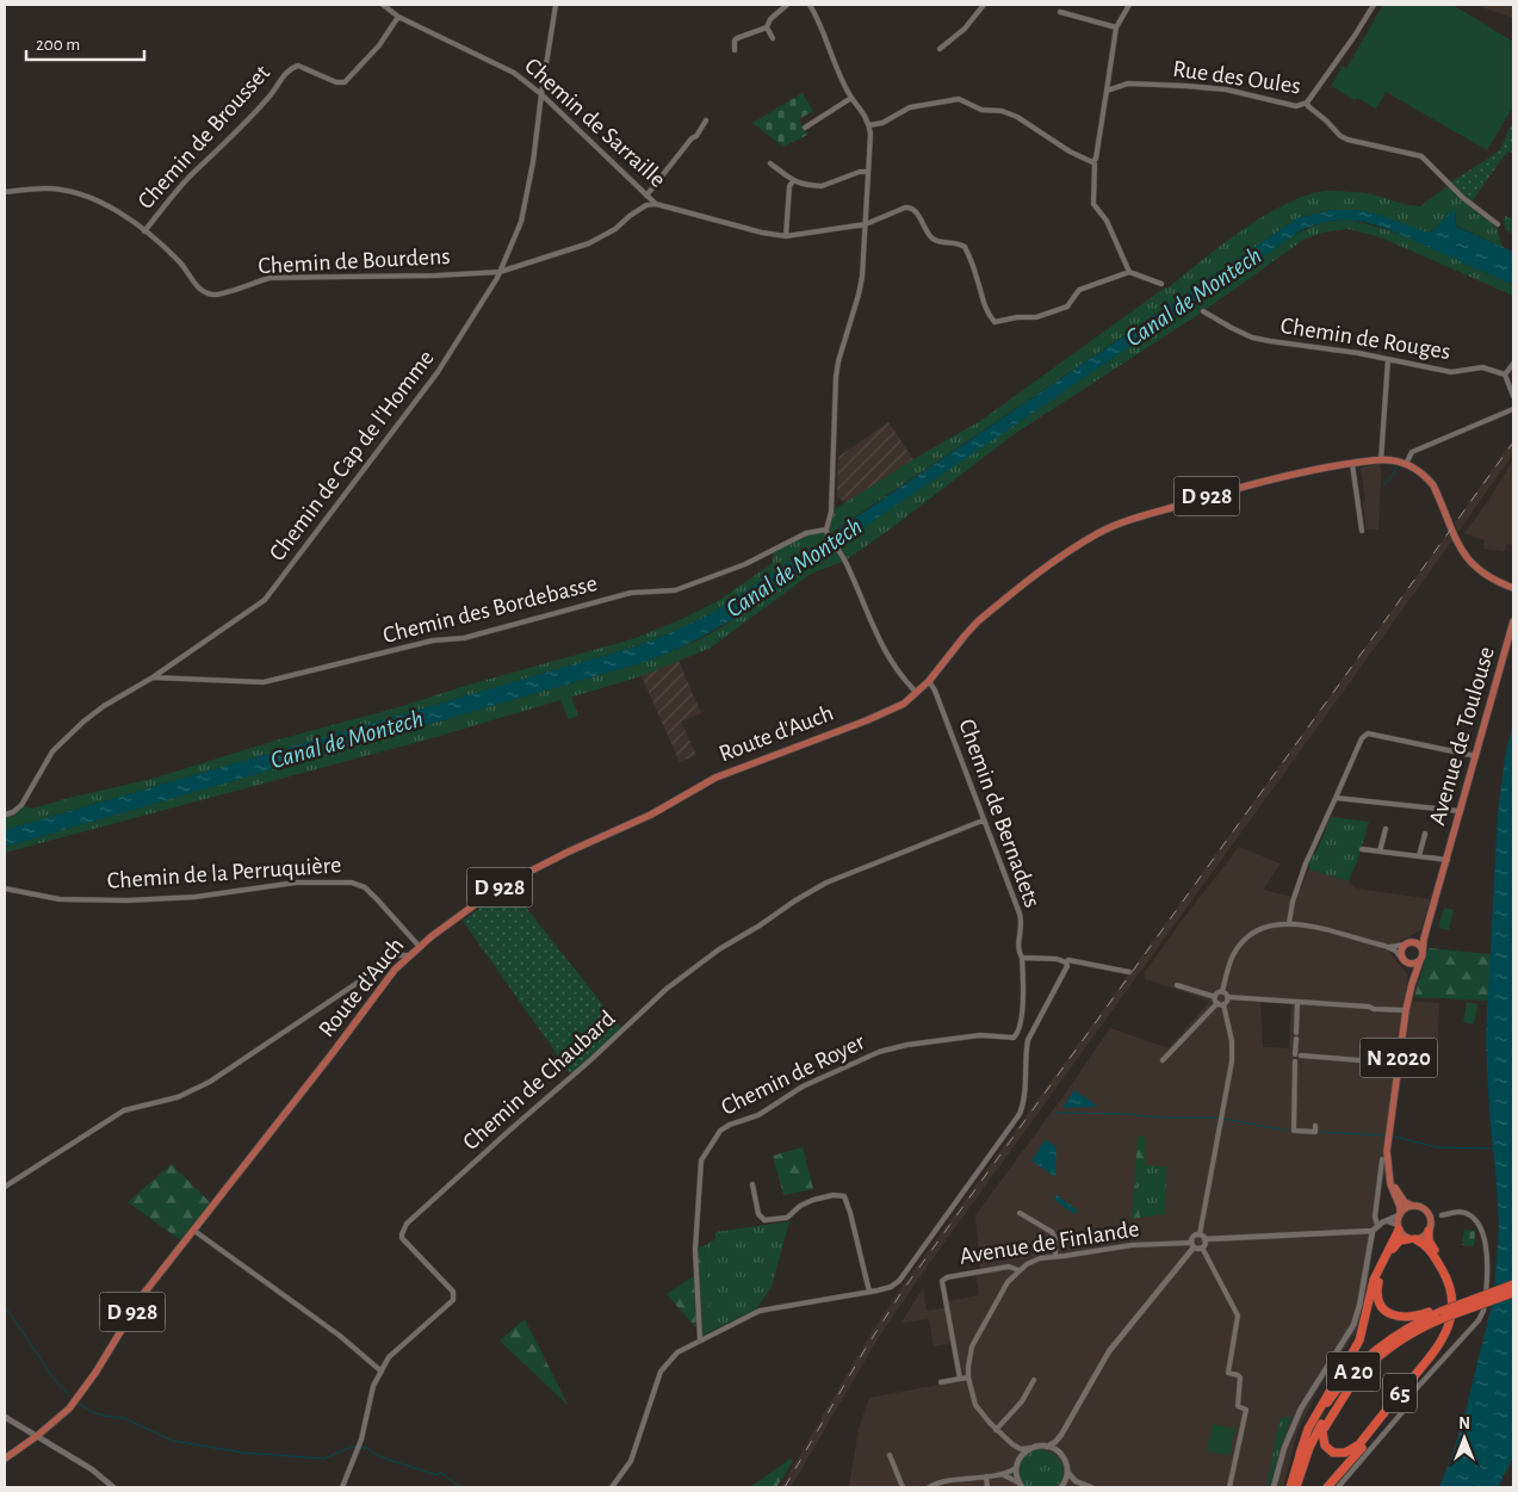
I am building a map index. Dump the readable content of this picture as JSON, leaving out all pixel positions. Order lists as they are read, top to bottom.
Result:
{
  "streets": {
    "highway": ["A 20", "65"],
    "main road": [
      "D 928",
      "Route d'Auch",
      "Avenue de Toulouse",
      "N 2020"
    ],
    "street": [
      "Rue des Oules",
      "Chemin de Sarraille",
      "Chemin de Brousset",
      "Chemin de Bourdens",
      "Chemin de Rouges",
      "Chemin de Cap de l'Homme",
      "Chemin des Bordebasse",
      "Chemin de Bernadets",
      "Chemin de la Perruquière",
      "Chemin de Royer",
      "Chemin de Chaubard",
      "Avenue de Finlande"
    ]
  },
  "crossings": [
    ["Chemin de Sarraille", "Chemin de Brousset"],
    ["Chemin de Sarraille", "Chemin de Bourdens"],
    ["Chemin de Sarraille", "Chemin de Cap de l'Homme"],
    ["Chemin de Brousset", "Chemin de Bourdens"],
    ["Chemin de Bourdens", "Chemin de Cap de l'Homme"],
    ["Chemin de Cap de l'Homme", "Chemin des Bordebasse"],
    ["D 928", "Route d'Auch"],
    ["D 928", "Chemin de Bernadets"],
    ["Route d'Auch", "Chemin de la Perruquière"],
    ["Chemin de Bernadets", "Chemin de Royer"],
    ["Chemin de Bernadets", "Chemin de Chaubard"],
    ["N 2020", "65"],
    ["A 20", "65"]
  ],
  "water": ["Canal de Montech"],
  "scale_bar": "200 m",
  "north": "top"
}
